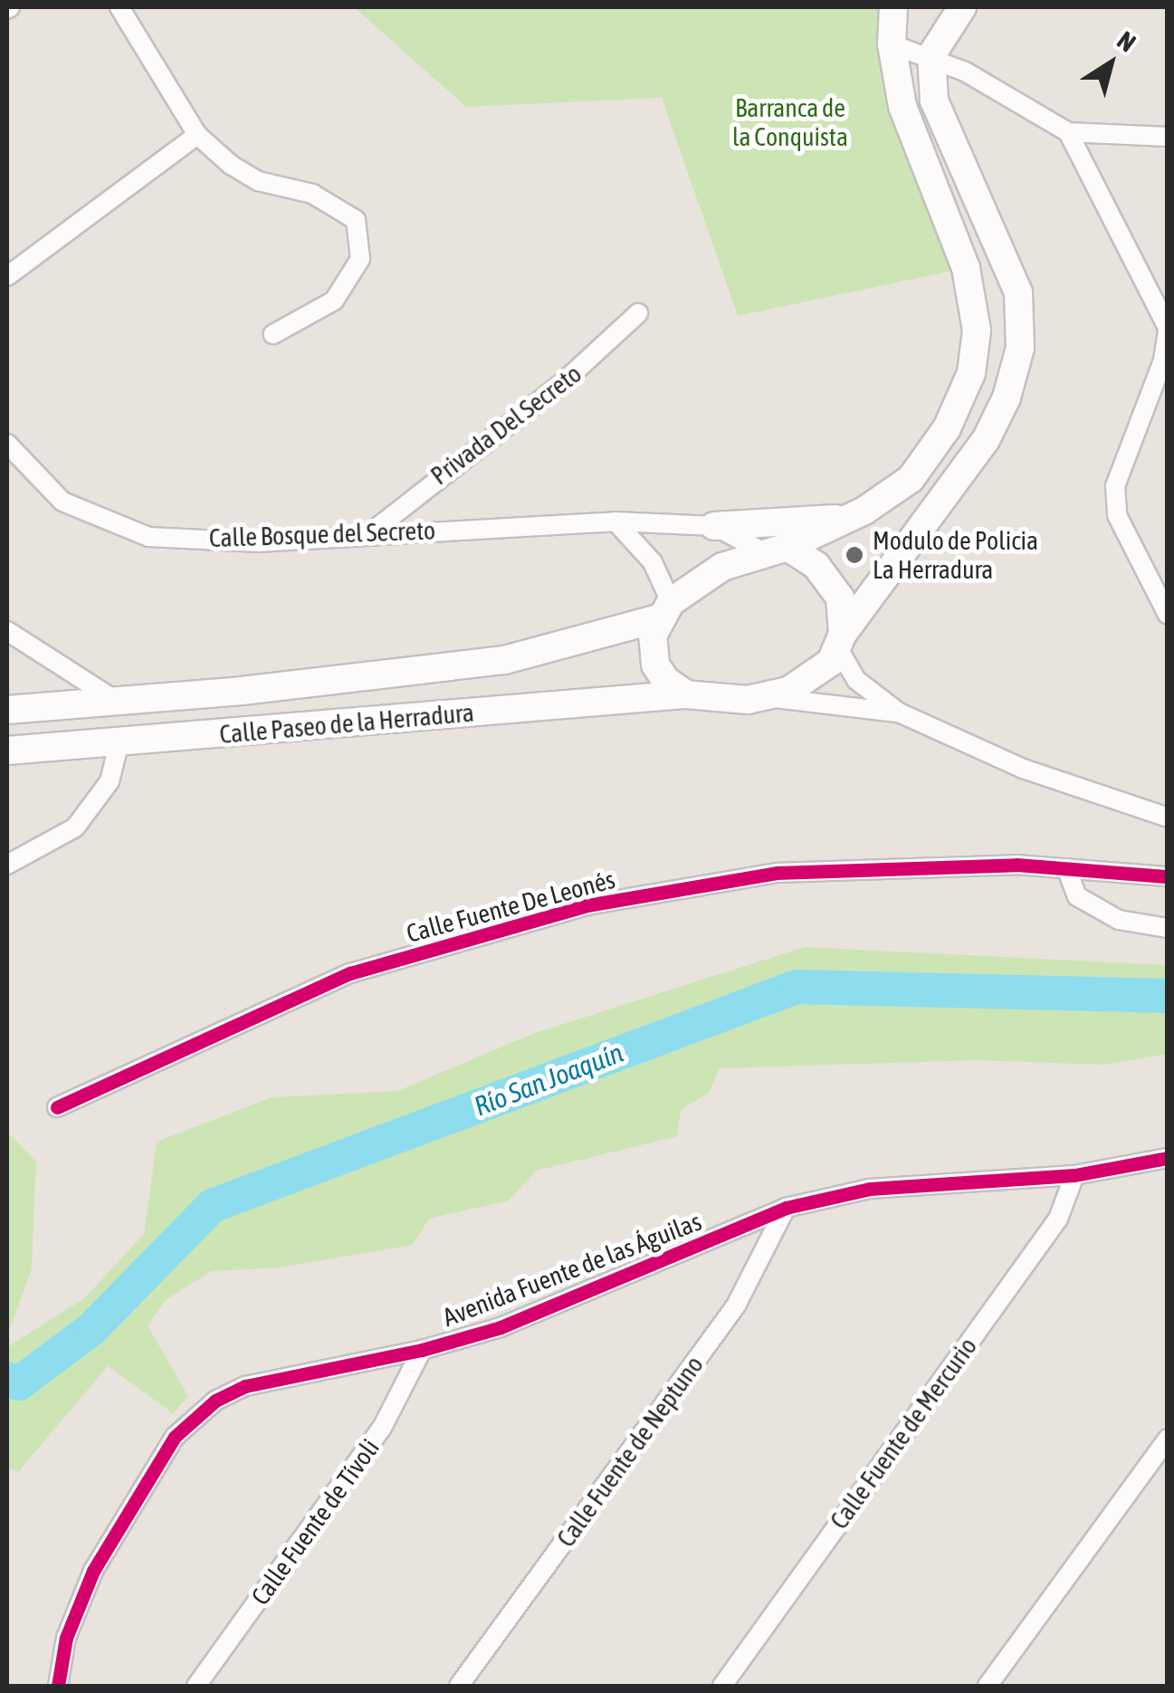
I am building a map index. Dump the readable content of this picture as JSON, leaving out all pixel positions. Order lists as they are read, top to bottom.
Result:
{
  "streets": {
    "main road": ["Calle Paseo de la Herradura"],
    "street": [
      "Privada Del Secreto",
      "Calle Bosque del Secreto",
      "Calle Fuente De Leonés",
      "Avenida Fuente de las Águilas",
      "Calle Fuente de Mercurio",
      "Calle Fuente de Neptuno",
      "Calle Fuente de Tívoli"
    ]
  },
  "crossings": [
    ["Privada Del Secreto", "Calle Bosque del Secreto"],
    ["Calle Bosque del Secreto", "Calle Paseo de la Herradura"],
    ["Avenida Fuente de las Águilas", "Calle Fuente de Mercurio"],
    ["Avenida Fuente de las Águilas", "Calle Fuente de Neptuno"],
    ["Avenida Fuente de las Águilas", "Calle Fuente de Tívoli"]
  ],
  "water": ["Río San Joaquín"],
  "parks": ["Barranca de la Conquista"],
  "places": ["Modulo de Policia La Herradura"],
  "north": "top right"
}
